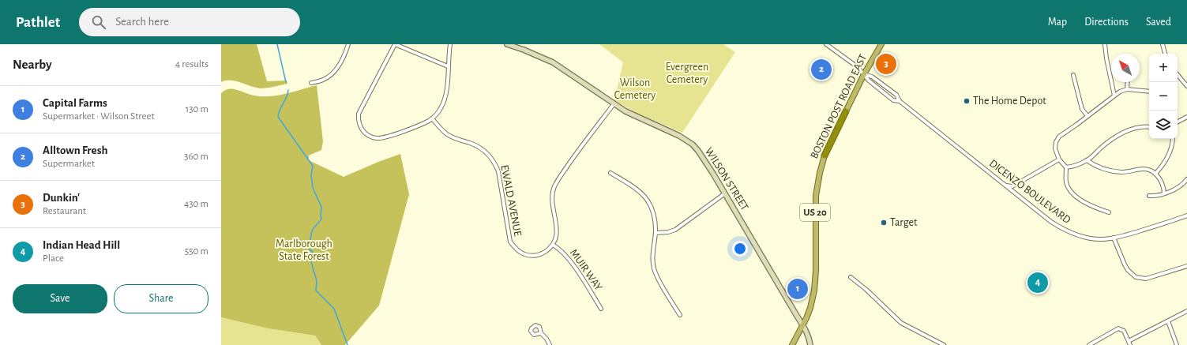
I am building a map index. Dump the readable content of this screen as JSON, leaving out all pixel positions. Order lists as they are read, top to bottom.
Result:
{
  "streets": {
    "highway": ["BOSTON POST ROAD EAST", "US 20"],
    "street": [
      "WILSON STREET",
      "DICENZO BOULEVARD",
      "EWALD AVENUE",
      "MUIR WAY"
    ]
  },
  "crossings": [
    ["BOSTON POST ROAD EAST", "WILSON STREET"],
    ["BOSTON POST ROAD EAST", "DICENZO BOULEVARD"],
    ["EWALD AVENUE", "MUIR WAY"]
  ],
  "parks": ["Evergreen Cemetery", "Wilson Cemetery", "Marlborough State Forest"],
  "places": ["The Home Depot", "Target"],
  "north": "top left",
  "page": {
    "header": "Pathlet",
    "search": "Search here",
    "nav": ["Map", "Directions", "Saved"],
    "heading": ["Nearby", "4 results"],
    "pins": [
      "3",
      "2",
      "4",
      "1"
    ],
    "map_buttons": ["+", "−"],
    "list": [
      {
        "mark": "1",
        "name": "Capital Farms",
        "note": "Supermarket · Wilson Street",
        "value": "130 m"
      },
      {
        "mark": "2",
        "name": "Alltown Fresh",
        "note": "Supermarket",
        "value": "360 m"
      },
      {
        "mark": "3",
        "name": "Dunkin'",
        "note": "Restaurant",
        "value": "430 m"
      },
      {
        "mark": "4",
        "name": "Indian Head Hill",
        "note": "Place",
        "value": "550 m"
      }
    ],
    "buttons": ["Save", "Share"]
  }
}
